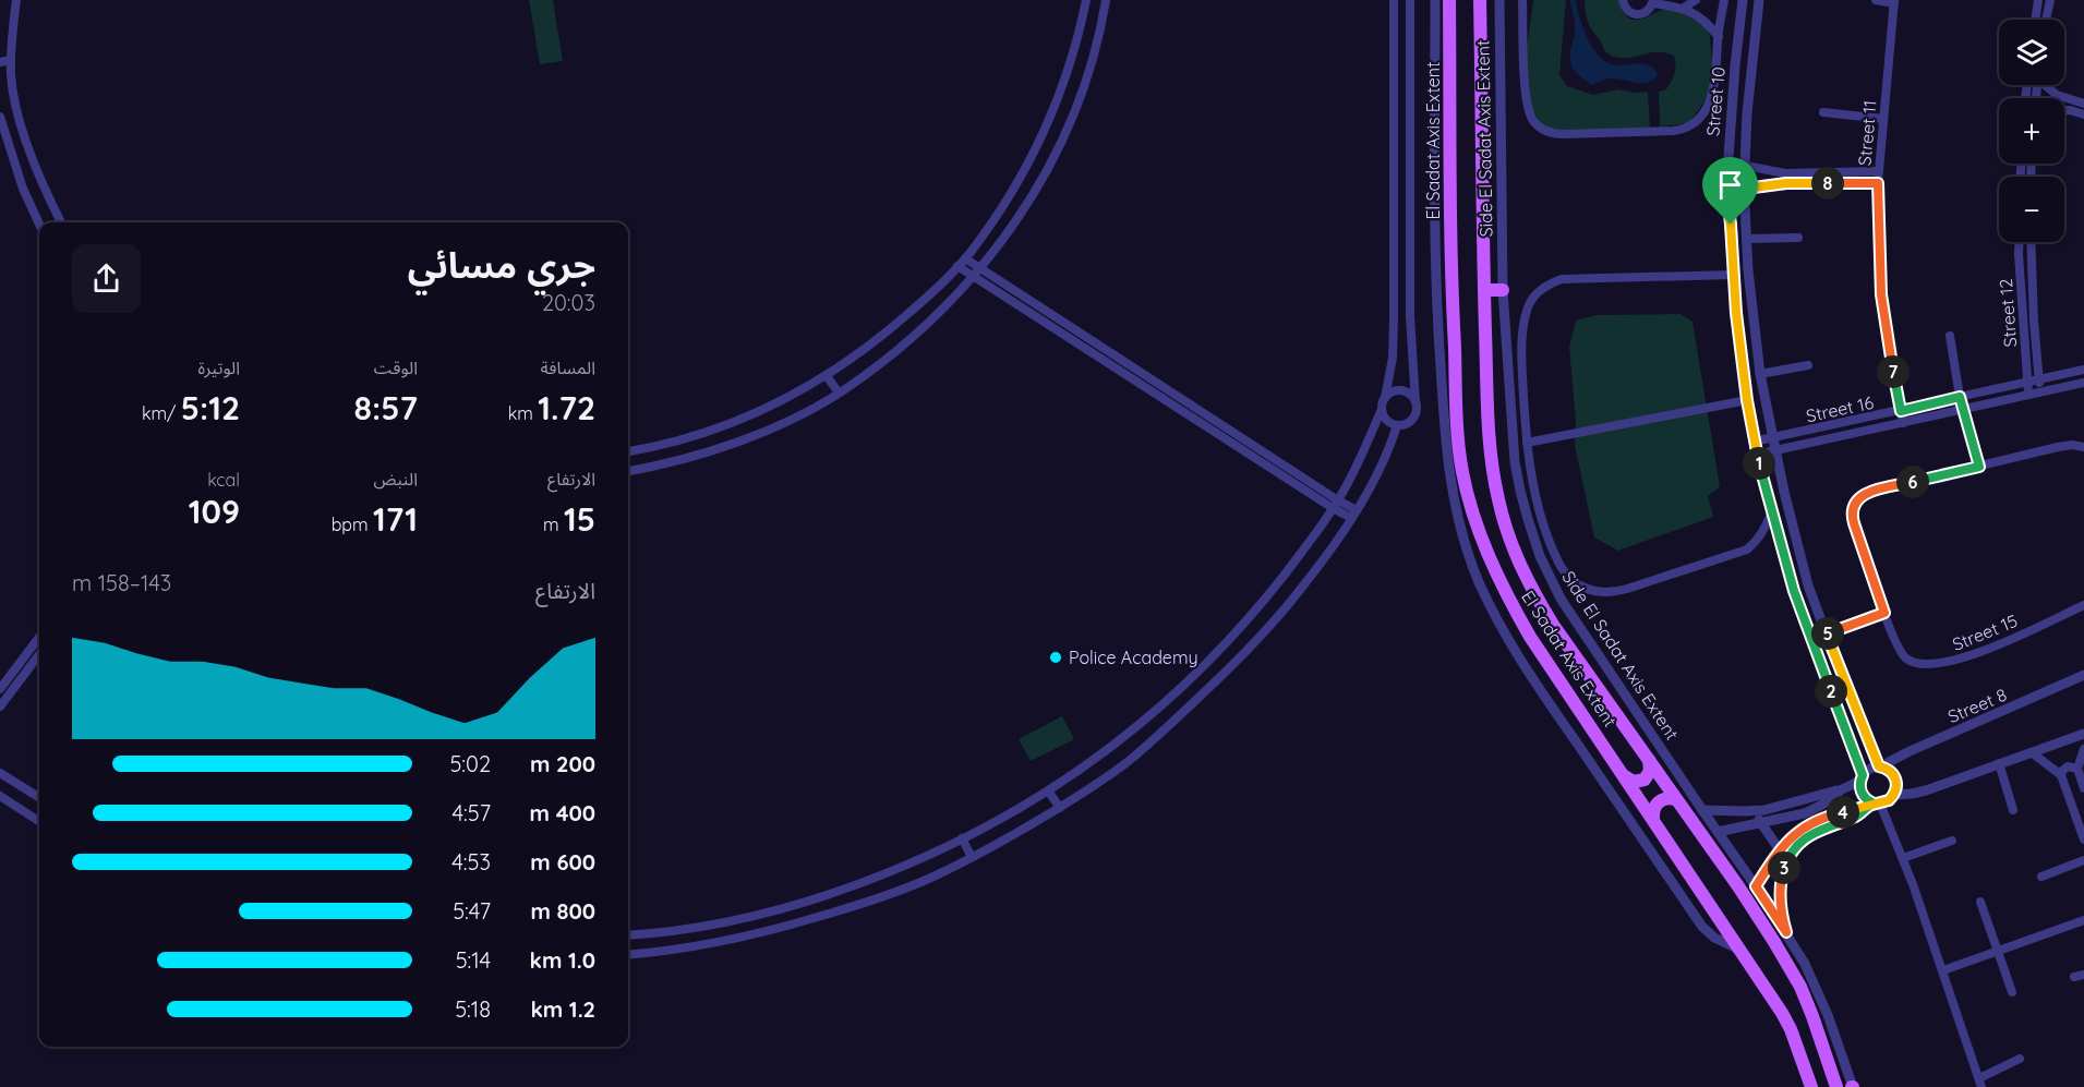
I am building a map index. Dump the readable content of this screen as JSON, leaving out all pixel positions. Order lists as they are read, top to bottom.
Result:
{
  "streets": {
    "main road": ["El Sadat Axis Extent"],
    "street": [
      "Street 10",
      "Street 11",
      "Side El Sadat Axis Extent",
      "Street 12",
      "Street 16",
      "Street 15",
      "Street 8"
    ]
  },
  "crossings": [
    ["Street 10", "Street 16"],
    ["Street 10", "Street 8"],
    ["Street 11", "Street 16"],
    ["Street 12", "Street 16"]
  ],
  "places": ["Police Academy"],
  "page": {
    "map_buttons": ["+", "−"],
    "pins": [
      "8",
      "7",
      "1",
      "6",
      "5",
      "2",
      "4",
      "3"
    ],
    "heading": ["جري مسائي", "20:03"],
    "stats": [
      ["المسافة", "1.72 km"],
      ["الوقت", "8:57"],
      ["الوتيرة", "5:12 /km"],
      ["الارتفاع", "15 m"],
      ["النبض", "171 bpm"],
      ["kcal", "109"]
    ],
    "chart": ["الارتفاع", "143–158 m"],
    "list": [
      {
        "name": "200 m",
        "note": "5:02"
      },
      {
        "name": "400 m",
        "note": "4:57"
      },
      {
        "name": "600 m",
        "note": "4:53"
      },
      {
        "name": "800 m",
        "note": "5:47"
      },
      {
        "name": "1.0 km",
        "note": "5:14"
      },
      {
        "name": "1.2 km",
        "note": "5:18"
      }
    ]
  }
}
